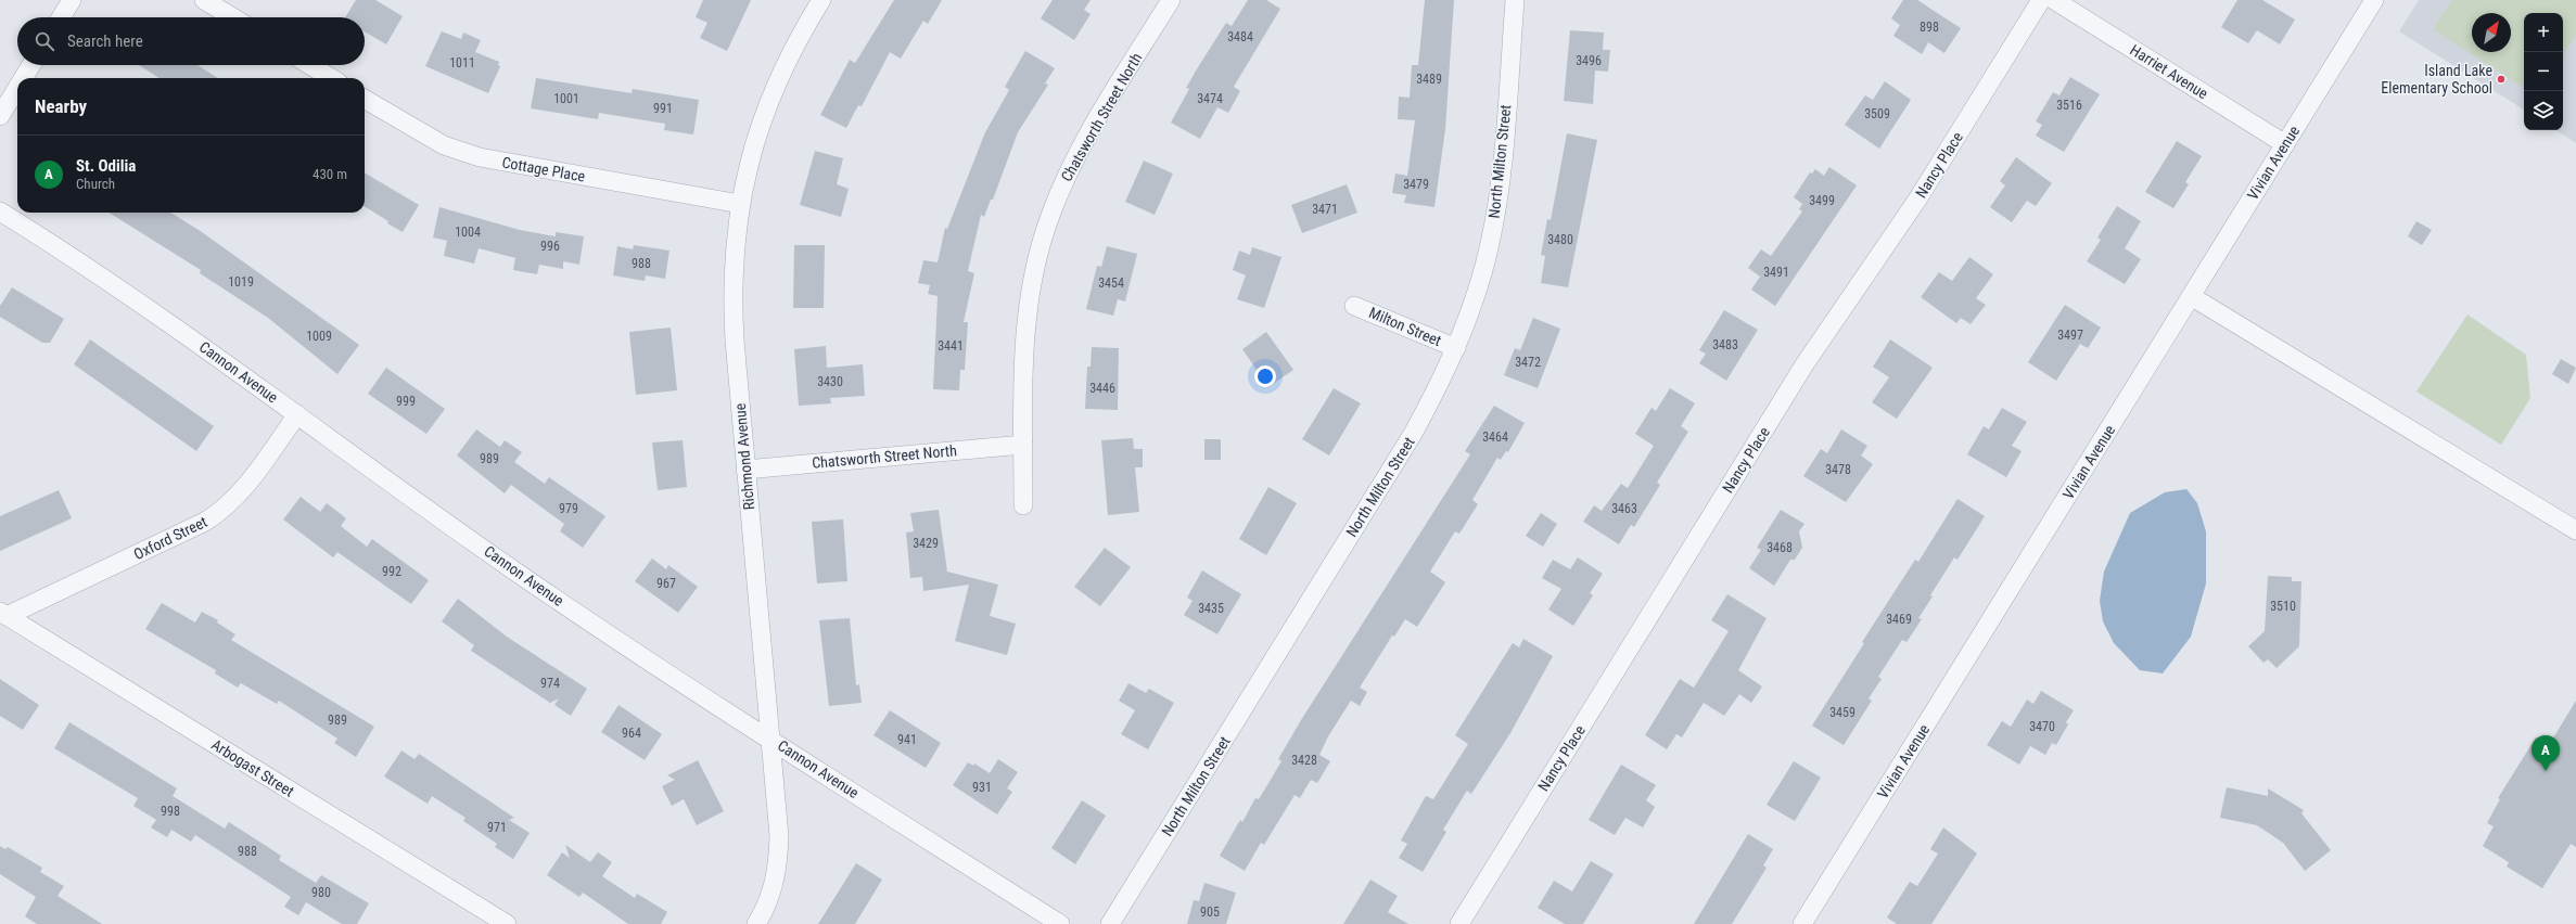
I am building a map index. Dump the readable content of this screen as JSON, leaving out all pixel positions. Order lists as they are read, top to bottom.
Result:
{
  "streets": {
    "street": [
      "Harriet Avenue",
      "Chatsworth Street North",
      "North Milton Street",
      "Vivian Avenue",
      "Nancy Place",
      "Cottage Place",
      "Milton Street",
      "Cannon Avenue",
      "Richmond Avenue",
      "Oxford Street",
      "Arbogast Street"
    ]
  },
  "crossings": [
    ["Harriet Avenue", "Vivian Avenue"],
    ["Chatsworth Street North", "Richmond Avenue"],
    ["North Milton Street", "Milton Street"],
    ["Cottage Place", "Richmond Avenue"],
    ["Cannon Avenue", "Richmond Avenue"],
    ["Cannon Avenue", "Oxford Street"],
    ["Oxford Street", "Arbogast Street"]
  ],
  "places": ["Island Lake Elementary School"],
  "house_numbers": [
    "898",
    "3484",
    "3496",
    "1011",
    "3489",
    "1001",
    "3474",
    "3516",
    "991",
    "3509",
    "3479",
    "3499",
    "3471",
    "1004",
    "3480",
    "996",
    "988",
    "3491",
    "1019",
    "3454",
    "3497",
    "1009",
    "3483",
    "3441",
    "3472",
    "3430",
    "3446",
    "999",
    "3464",
    "989",
    "3478",
    "979",
    "3463",
    "3429",
    "3468",
    "992",
    "967",
    "3510",
    "3435",
    "3469",
    "974",
    "3459",
    "989",
    "3470",
    "964",
    "941",
    "3428",
    "931",
    "998",
    "971",
    "988",
    "980",
    "905"
  ],
  "north": "top right",
  "page": {
    "map_buttons": ["+", "−"],
    "search": "Search here",
    "heading": "Nearby",
    "list": [
      {
        "mark": "A",
        "name": "St. Odilia",
        "note": "Church",
        "value": "430 m"
      }
    ],
    "pins": "A"
  }
}
